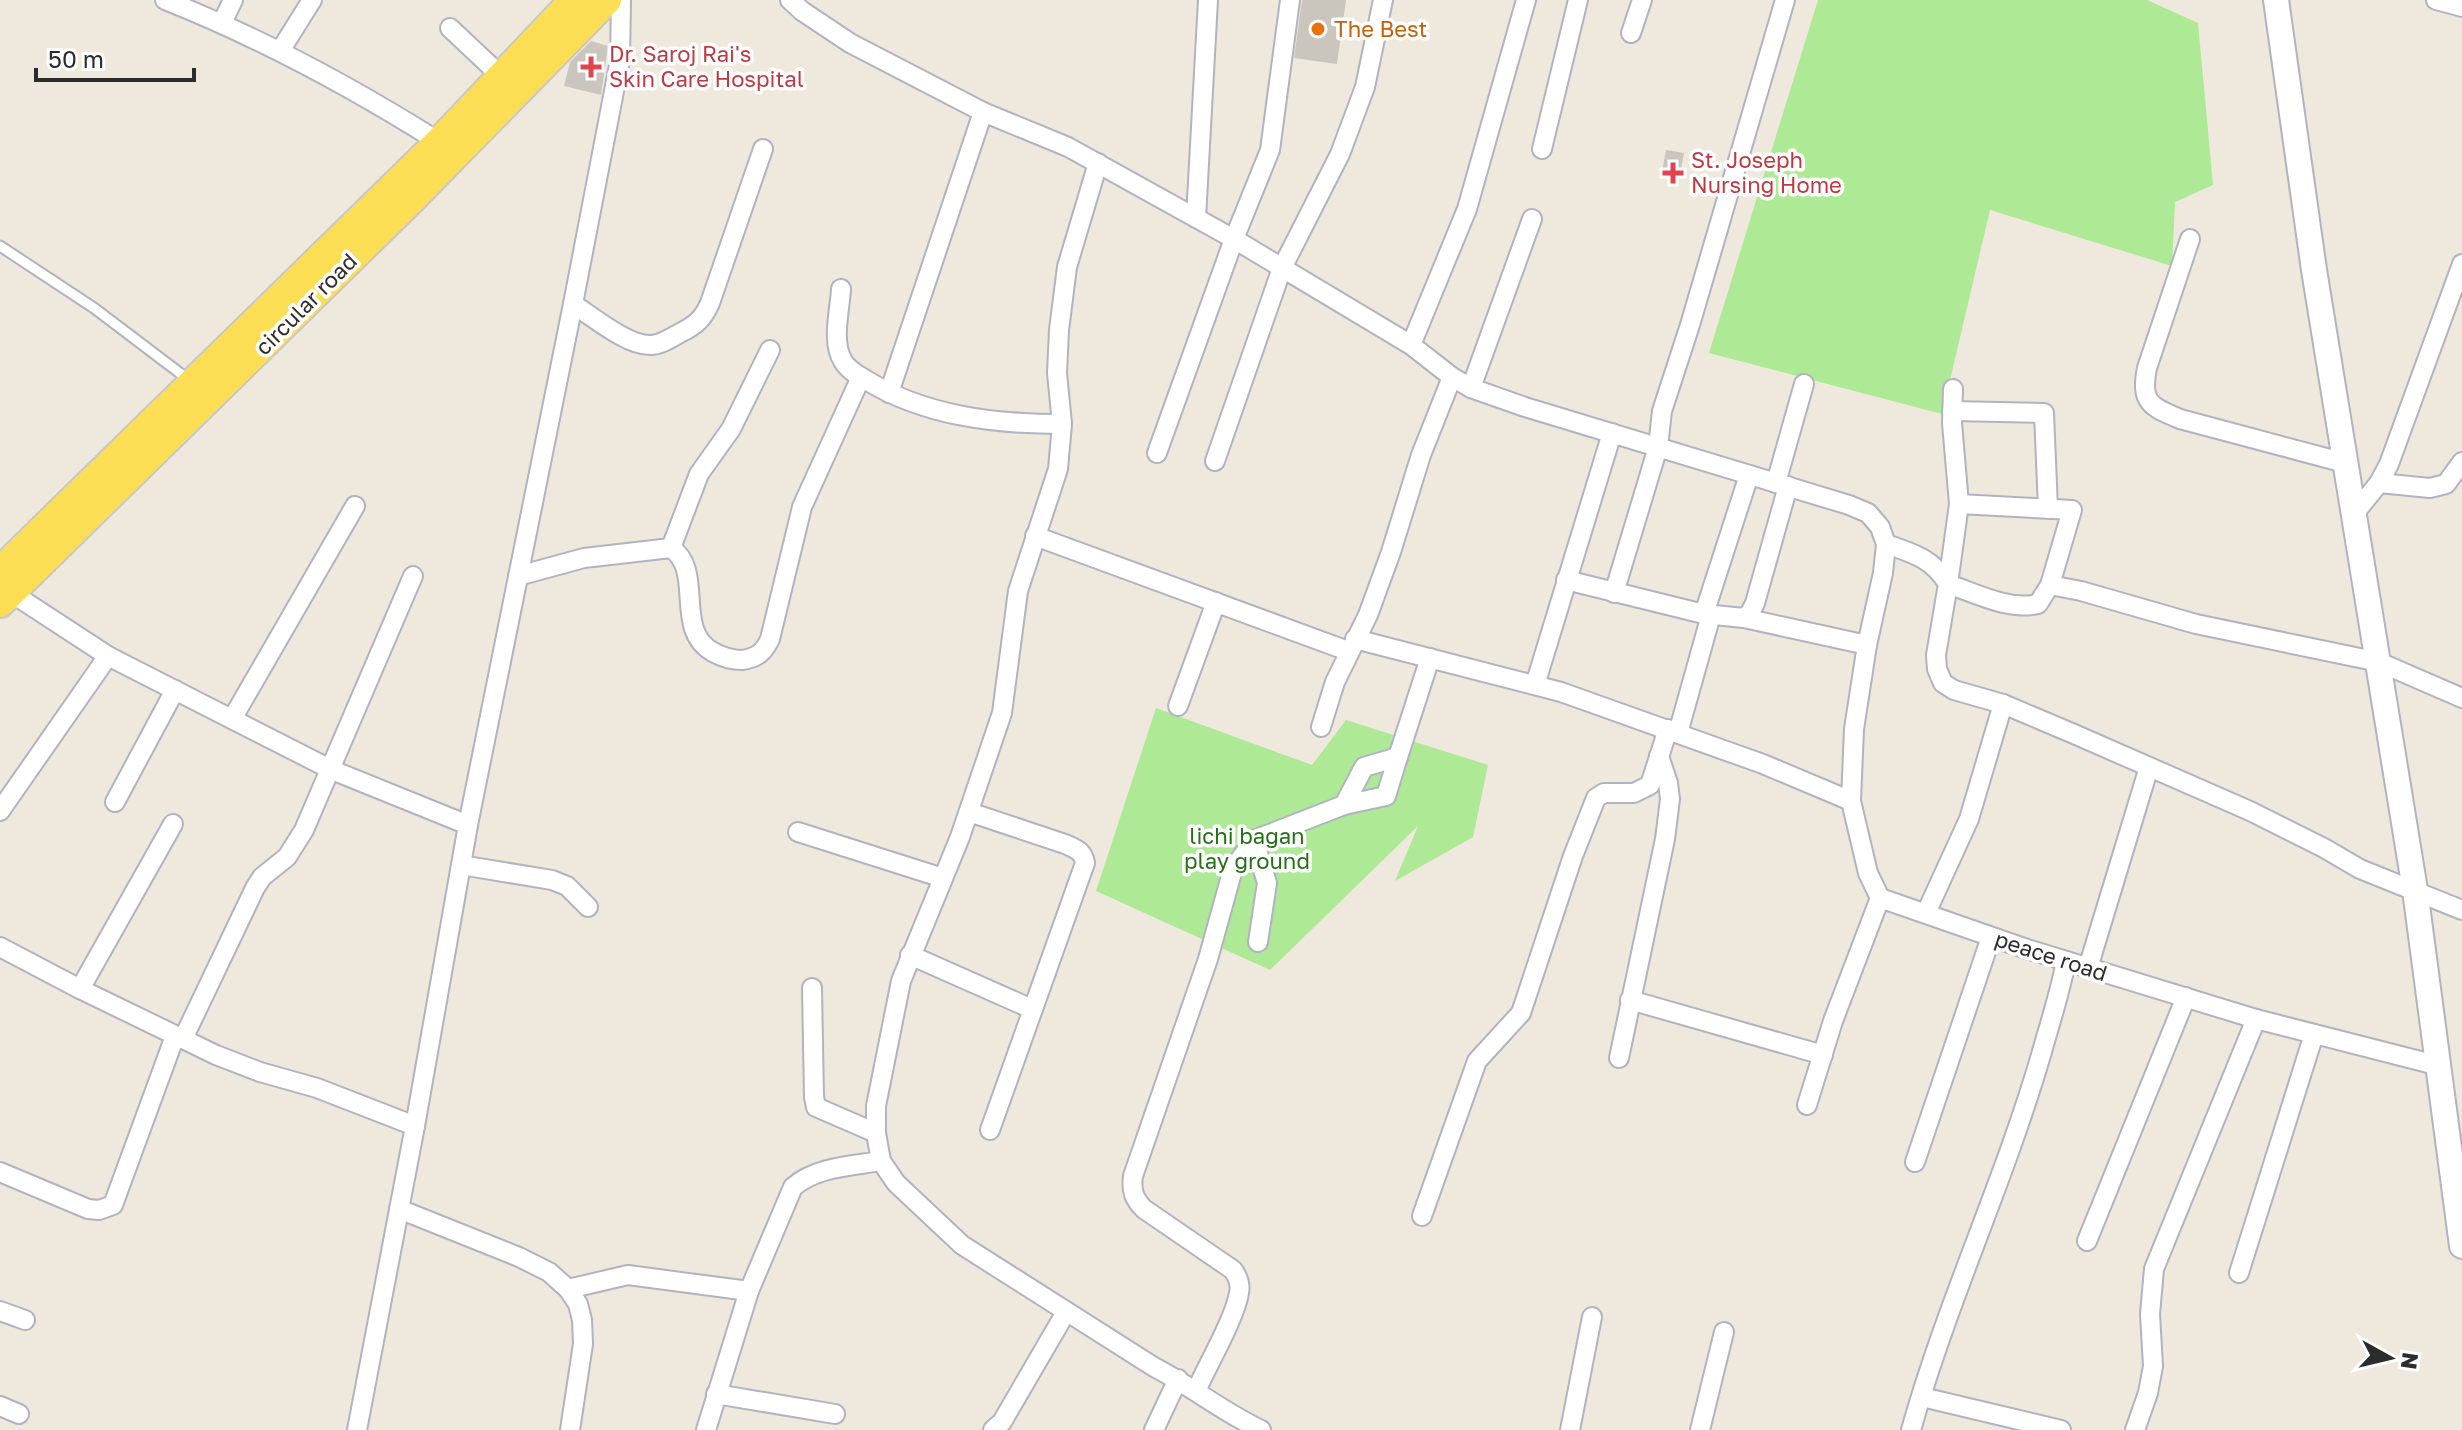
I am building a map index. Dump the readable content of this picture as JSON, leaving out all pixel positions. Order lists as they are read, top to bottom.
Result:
{
  "streets": {
    "main road": ["circular road"],
    "street": ["peace road"]
  },
  "parks": ["lichi bagan play ground"],
  "places": {
    "other": ["The Best"],
    "health": ["Dr. Saroj Rai's Skin Care Hospital", "St. Joseph Nursing Home"]
  },
  "scale_bar": "50 m",
  "north": "right"
}
